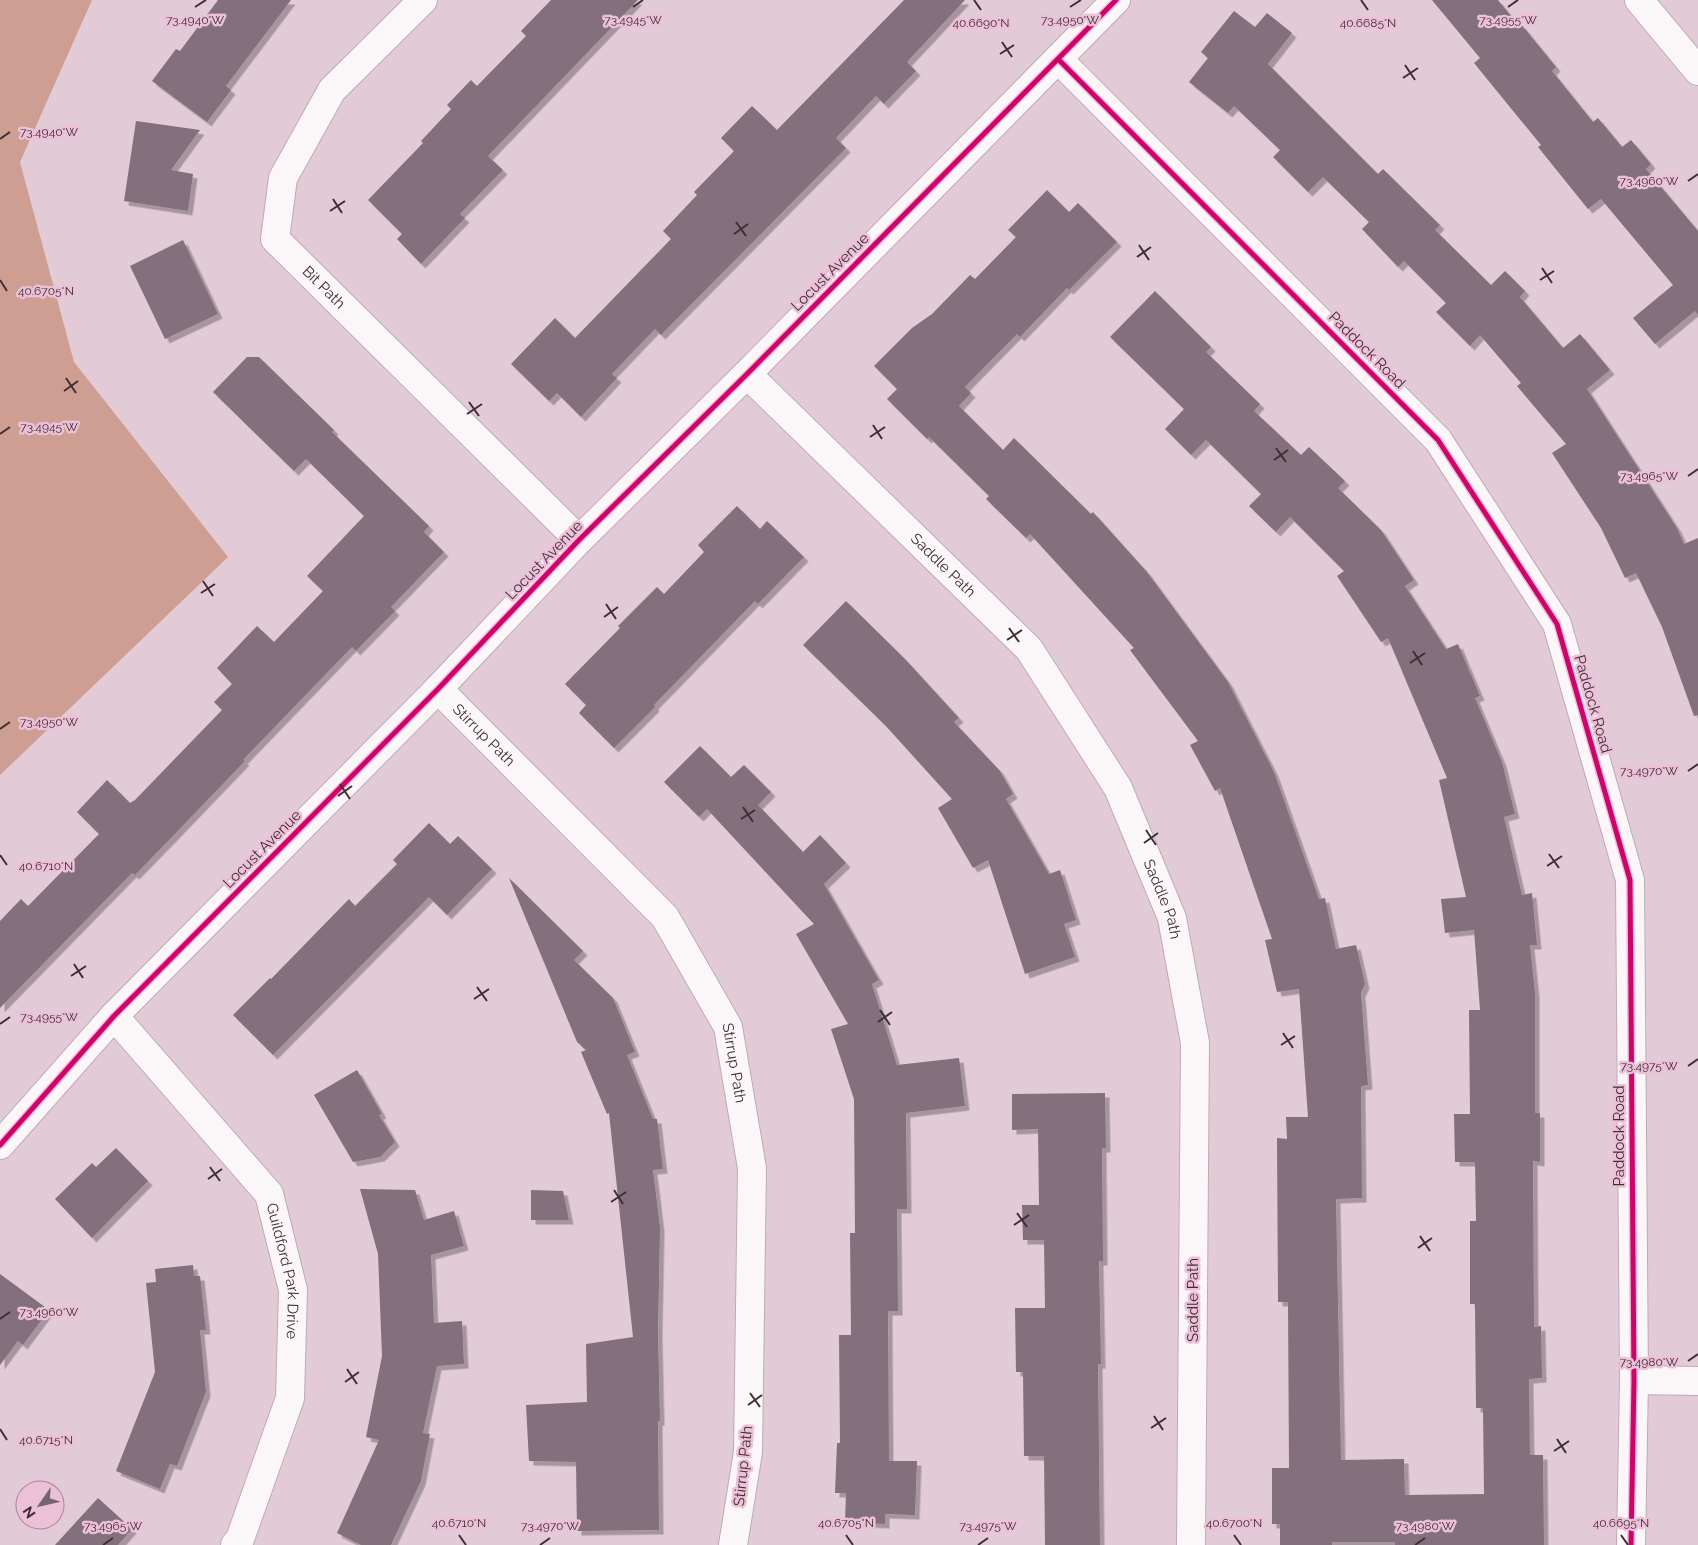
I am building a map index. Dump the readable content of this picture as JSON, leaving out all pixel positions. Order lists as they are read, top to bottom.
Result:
{
  "streets": {
    "street": [
      "Locust Avenue",
      "Bit Path",
      "Paddock Road",
      "Saddle Path",
      "Stirrup Path",
      "Guildford Park Drive"
    ]
  },
  "crossings": [
    ["Locust Avenue", "Bit Path"],
    ["Locust Avenue", "Paddock Road"],
    ["Locust Avenue", "Saddle Path"],
    ["Locust Avenue", "Stirrup Path"],
    ["Locust Avenue", "Guildford Park Drive"]
  ],
  "north": "bottom left",
  "coordinates": [
    "73.4940°W",
    "73.4945°W",
    "73.4950°W",
    "73.4955°W",
    "40.6690°N",
    "40.6685°N",
    "73.4960°W",
    "40.6705°N",
    "73.4965°W",
    "73.4970°W",
    "40.6710°N",
    "73.4975°W",
    "73.4980°W",
    "40.6715°N",
    "40.6700°N",
    "40.6695°N"
  ]
}
